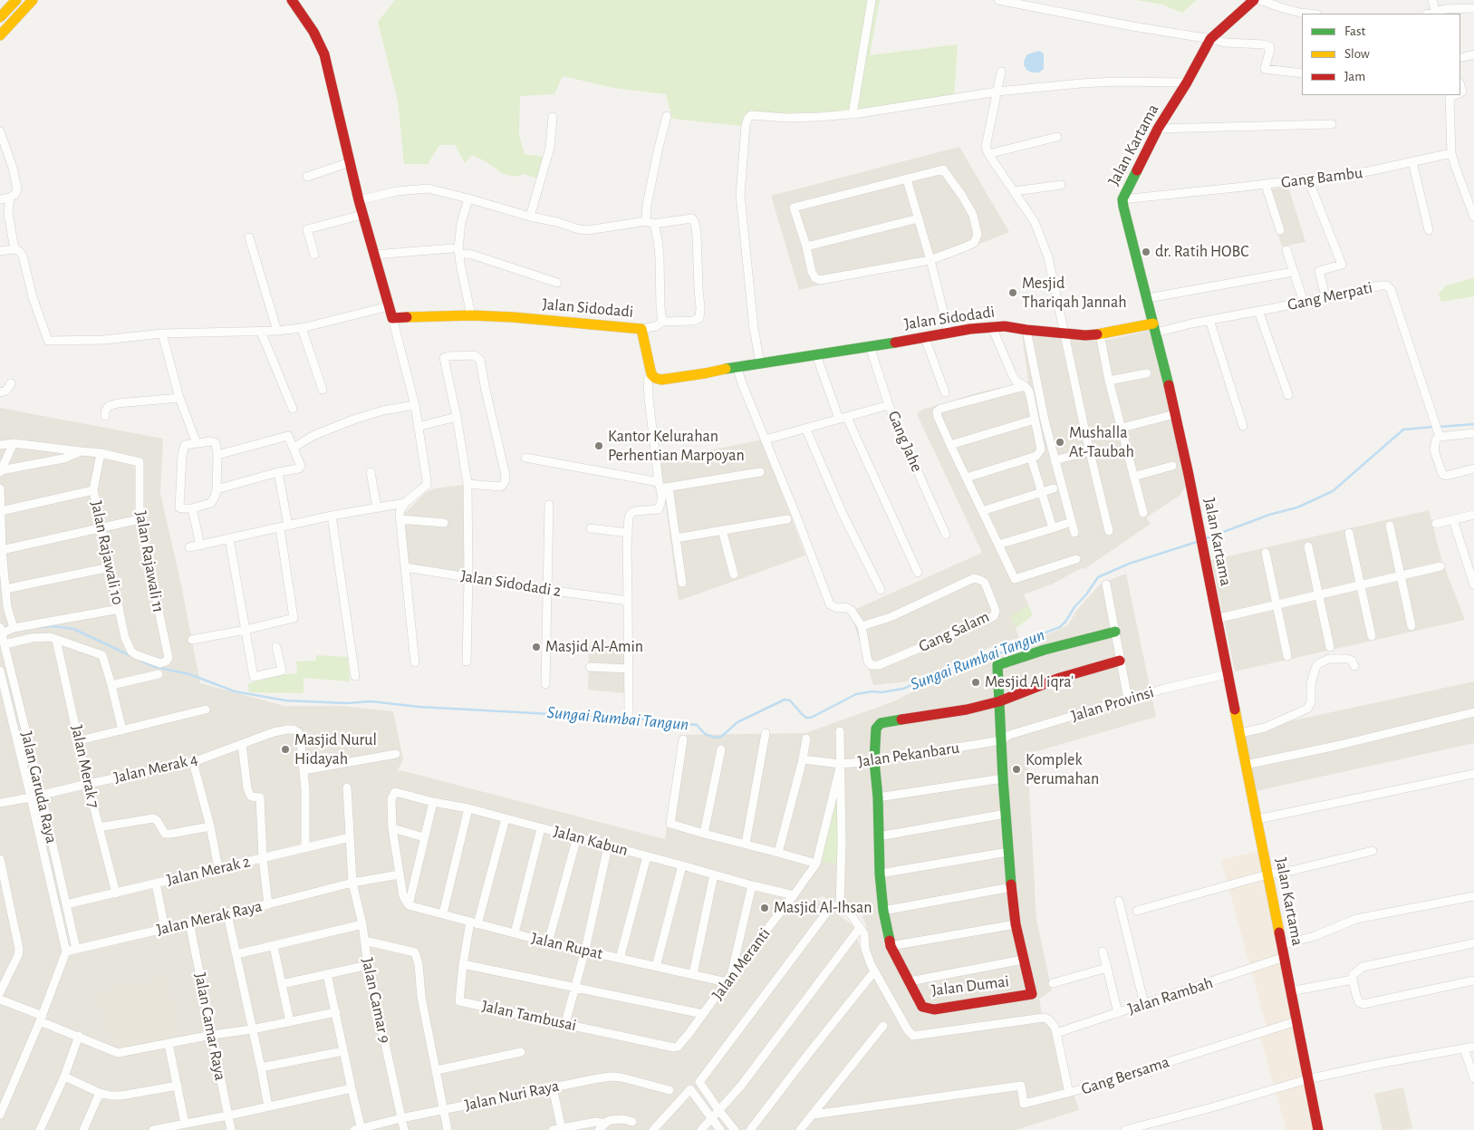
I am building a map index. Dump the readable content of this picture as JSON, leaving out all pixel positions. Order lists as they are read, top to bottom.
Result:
{
  "streets": {
    "street": [
      "Jalan Kartama",
      "Gang Bambu",
      "Gang Merpati",
      "Jalan Sidodadi",
      "Gang Jahe",
      "Jalan Rajawali 10",
      "Jalan Rajawali 11",
      "Jalan Sidodadi 2",
      "Gang Salam",
      "Jalan Provinsi",
      "Jalan Pekanbaru",
      "Jalan Merak 7",
      "Jalan Merak 4",
      "Jalan Garuda Raya",
      "Jalan Kabun",
      "Jalan Merak 2",
      "Jalan Merak Raya",
      "Jalan Rupat",
      "Jalan Meranti",
      "Jalan Dumai",
      "Jalan Rambah",
      "Jalan Camar 9",
      "Jalan Tambusai",
      "Jalan Camar Raya",
      "Gang Bersama",
      "Jalan Nuri Raya"
    ]
  },
  "crossings": [
    ["Jalan Kartama", "Gang Bambu"],
    ["Jalan Kartama", "Gang Merpati"],
    ["Jalan Kartama", "Jalan Sidodadi"],
    ["Jalan Kartama", "Jalan Provinsi"],
    ["Jalan Kartama", "Jalan Rambah"],
    ["Jalan Kartama", "Gang Bersama"],
    ["Gang Merpati", "Jalan Sidodadi"],
    ["Jalan Sidodadi", "Gang Jahe"],
    ["Jalan Rajawali 10", "Jalan Rajawali 11"],
    ["Jalan Provinsi", "Jalan Pekanbaru"],
    ["Jalan Provinsi", "Jalan Dumai"],
    ["Jalan Pekanbaru", "Jalan Meranti"],
    ["Jalan Pekanbaru", "Jalan Dumai"],
    ["Jalan Merak 7", "Jalan Merak 4"],
    ["Jalan Merak 7", "Jalan Merak 2"],
    ["Jalan Merak 4", "Jalan Garuda Raya"],
    ["Jalan Garuda Raya", "Jalan Merak 2"],
    ["Jalan Garuda Raya", "Jalan Merak Raya"],
    ["Jalan Kabun", "Jalan Meranti"],
    ["Jalan Kabun", "Jalan Tambusai"],
    ["Jalan Merak 2", "Jalan Camar 9"],
    ["Jalan Merak Raya", "Jalan Camar 9"],
    ["Jalan Merak Raya", "Jalan Camar Raya"],
    ["Jalan Rupat", "Jalan Meranti"],
    ["Jalan Rupat", "Jalan Tambusai"],
    ["Jalan Meranti", "Jalan Tambusai"],
    ["Jalan Rambah", "Gang Bersama"],
    ["Jalan Camar 9", "Jalan Nuri Raya"]
  ],
  "water": ["Sungai Rumbai Tangun"],
  "places": [
    "dr. Ratih HOBC",
    "Mesjid Thariqah Jannah",
    "Mushalla At-Taubah",
    "Kantor Kelurahan Perhentian Marpoyan",
    "Masjid Al-Amin",
    "Mesjid Al iqra'",
    "Masjid Nurul Hidayah",
    "Komplek Perumahan",
    "Masjid Al-Ihsan"
  ],
  "legend": ["Fast", "Slow", "Jam"]
}
